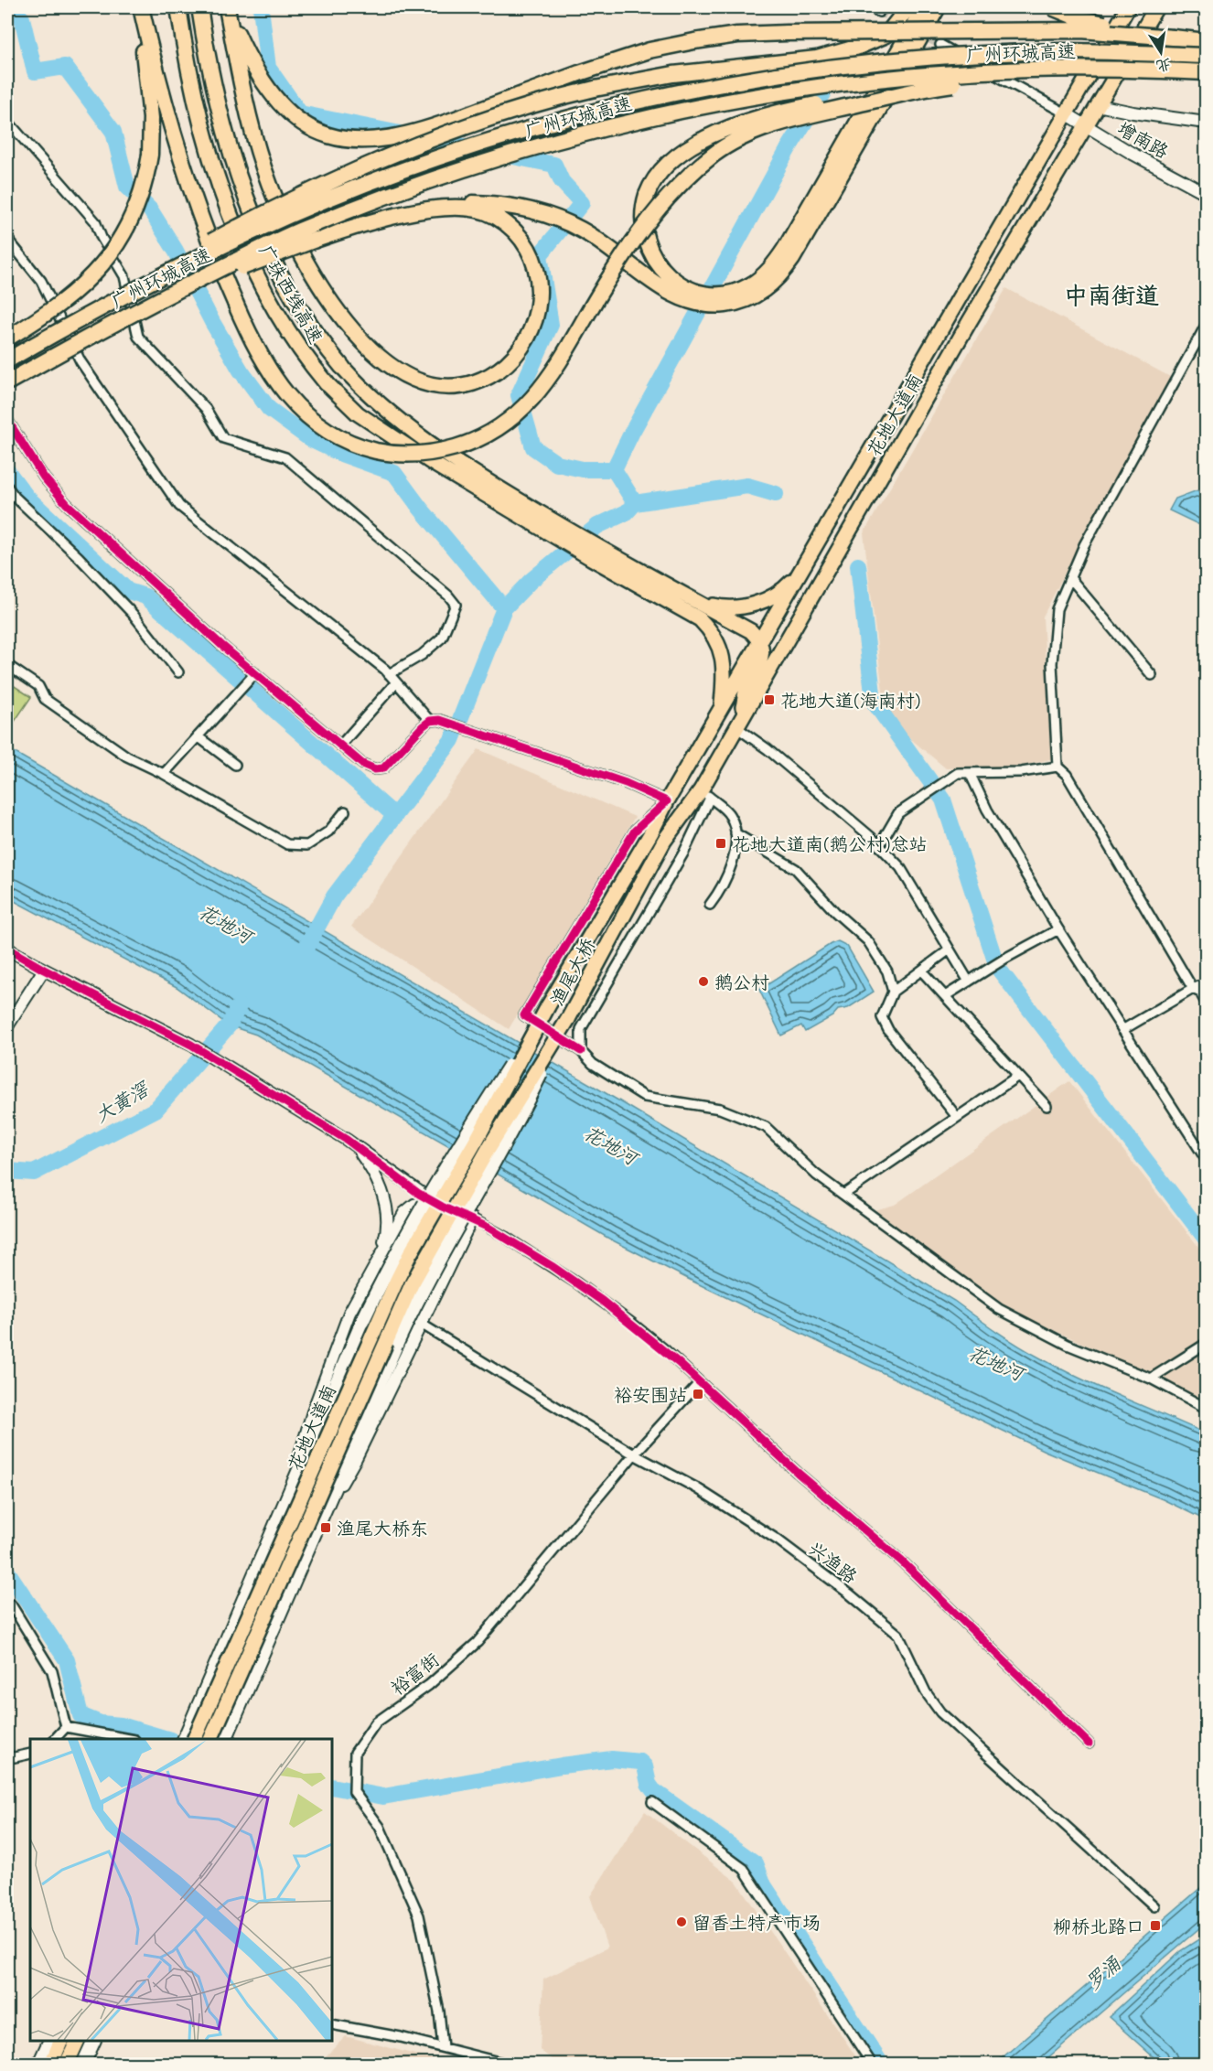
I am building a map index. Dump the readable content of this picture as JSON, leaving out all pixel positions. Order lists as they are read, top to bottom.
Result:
{
  "streets": {
    "highway": ["广州环城高速", "广珠西线高速"],
    "main road": ["花地大道南", "渔尾大桥"],
    "street": ["增南路", "兴渔路", "裕富街"]
  },
  "crossings": [
    ["增南路", "花地大道南"],
    ["花地大道南", "渔尾大桥"],
    ["兴渔路", "裕富街"]
  ],
  "districts": ["中南街道"],
  "water": ["花地河", "大黄滘", "罗涌"],
  "places": {
    "transit": [
      "花地大道(海南村)",
      "花地大道南(鹅公村)总站",
      "裕安围站",
      "渔尾大桥东",
      "柳桥北路口"
    ],
    "other": ["鹅公村", "留香土特产市场"]
  },
  "north": "bottom"
}
